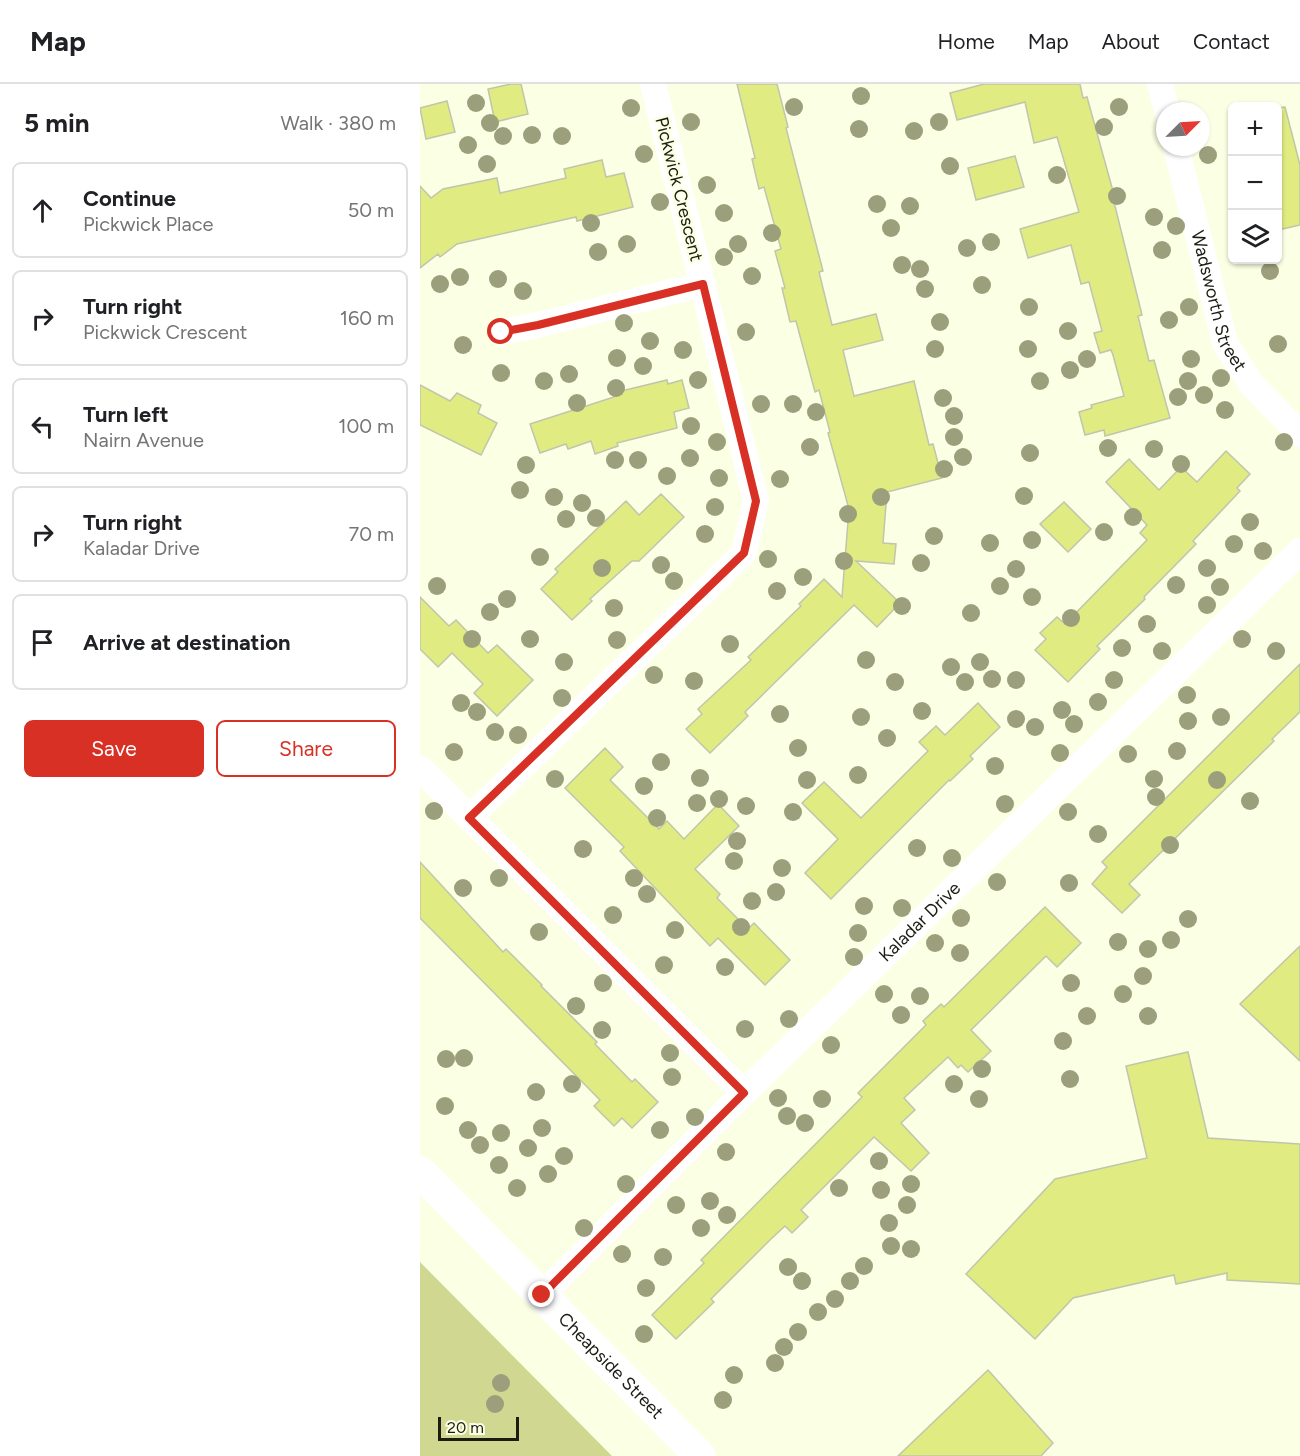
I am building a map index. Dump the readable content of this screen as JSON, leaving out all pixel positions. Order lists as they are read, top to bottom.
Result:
{
  "streets": {
    "street": [
      "Pickwick Crescent",
      "Wadsworth Street",
      "Kaladar Drive",
      "Cheapside Street"
    ]
  },
  "crossings": [
    ["Kaladar Drive", "Cheapside Street"]
  ],
  "scale_bar": "20 m",
  "north": "top right",
  "page": {
    "header": "Map",
    "nav": [
      "Home",
      "Map",
      "About",
      "Contact"
    ],
    "heading": ["5 min", "Walk · 380 m"],
    "map_buttons": ["+", "−"],
    "list": [
      ["Continue", "Pickwick Place", "50 m"],
      ["Turn right", "Pickwick Crescent", "160 m"],
      ["Turn left", "Nairn Avenue", "100 m"],
      ["Turn right", "Kaladar Drive", "70 m"],
      "Arrive at destination"
    ],
    "buttons": ["Save", "Share"],
    "scale": "20 m"
  }
}
